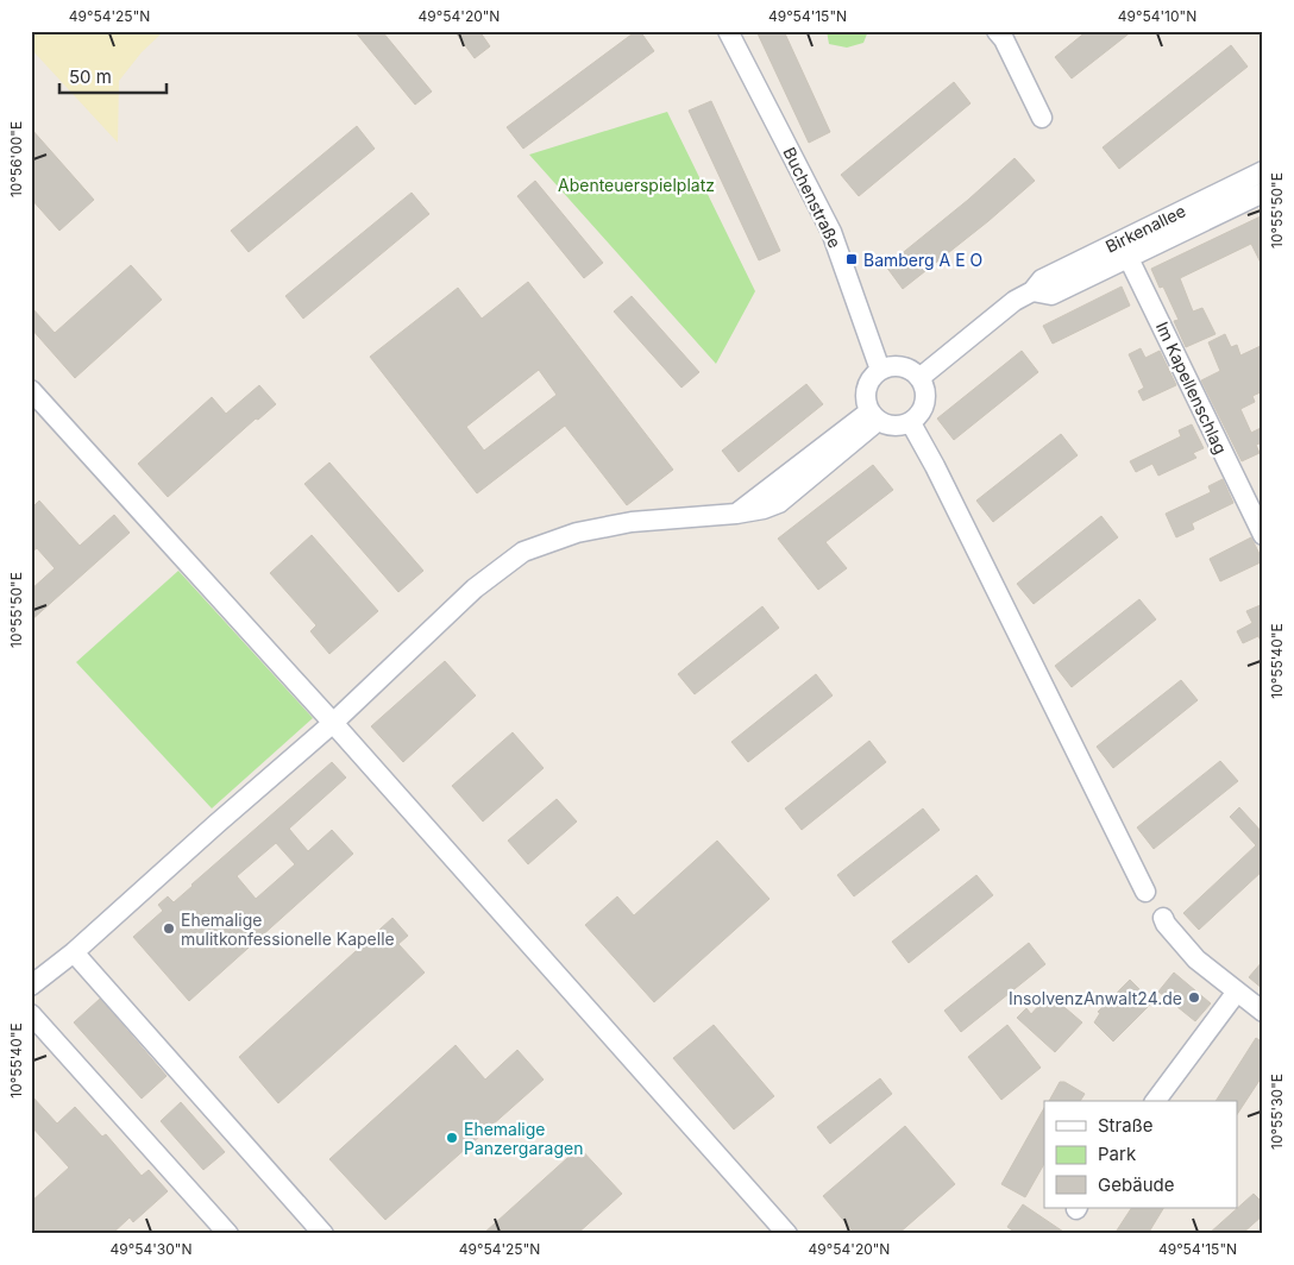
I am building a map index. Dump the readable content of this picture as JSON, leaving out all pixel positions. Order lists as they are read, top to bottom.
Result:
{
  "streets": {
    "street": ["Buchenstraße", "Birkenallee", "Im Kapellenschlag"]
  },
  "crossings": [
    ["Buchenstraße", "Birkenallee"],
    ["Birkenallee", "Im Kapellenschlag"]
  ],
  "parks": ["Abenteuerspielplatz"],
  "places": {
    "transit": ["Bamberg A E O"],
    "other": ["Ehemalige mulitkonfessionelle Kapelle", "InsolvenzAnwalt24.de", "Ehemalige Panzergaragen"]
  },
  "legend": ["Straße", "Park", "Gebäude"],
  "scale_bar": "50 m",
  "coordinates": [
    "49°54'25\"N",
    "49°54'20\"N",
    "49°54'15\"N",
    "49°54'10\"N",
    "10°56'00\"E",
    "10°55'50\"E",
    "10°55'40\"E",
    "10°55'30\"E",
    "49°54'30\"N"
  ]
}
